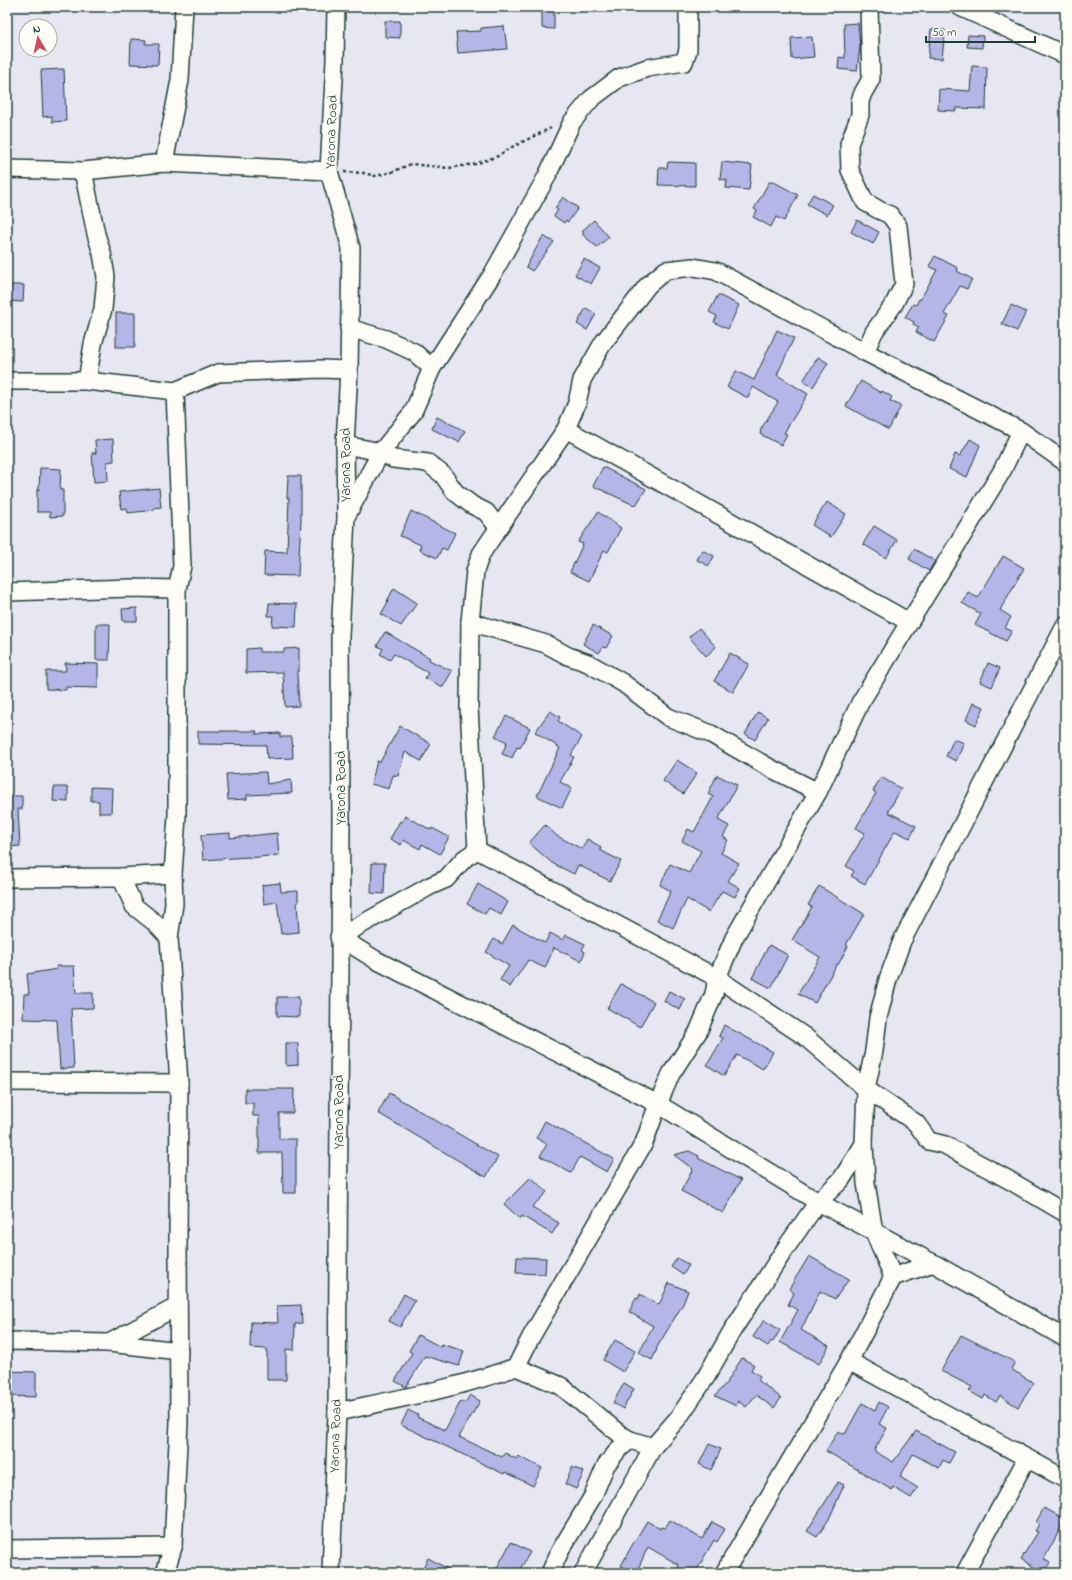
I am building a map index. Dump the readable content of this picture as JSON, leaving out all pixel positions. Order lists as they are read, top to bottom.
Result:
{
  "streets": {
    "street": ["Yarona Road"]
  },
  "scale_bar": "50 m",
  "north": "top"
}
